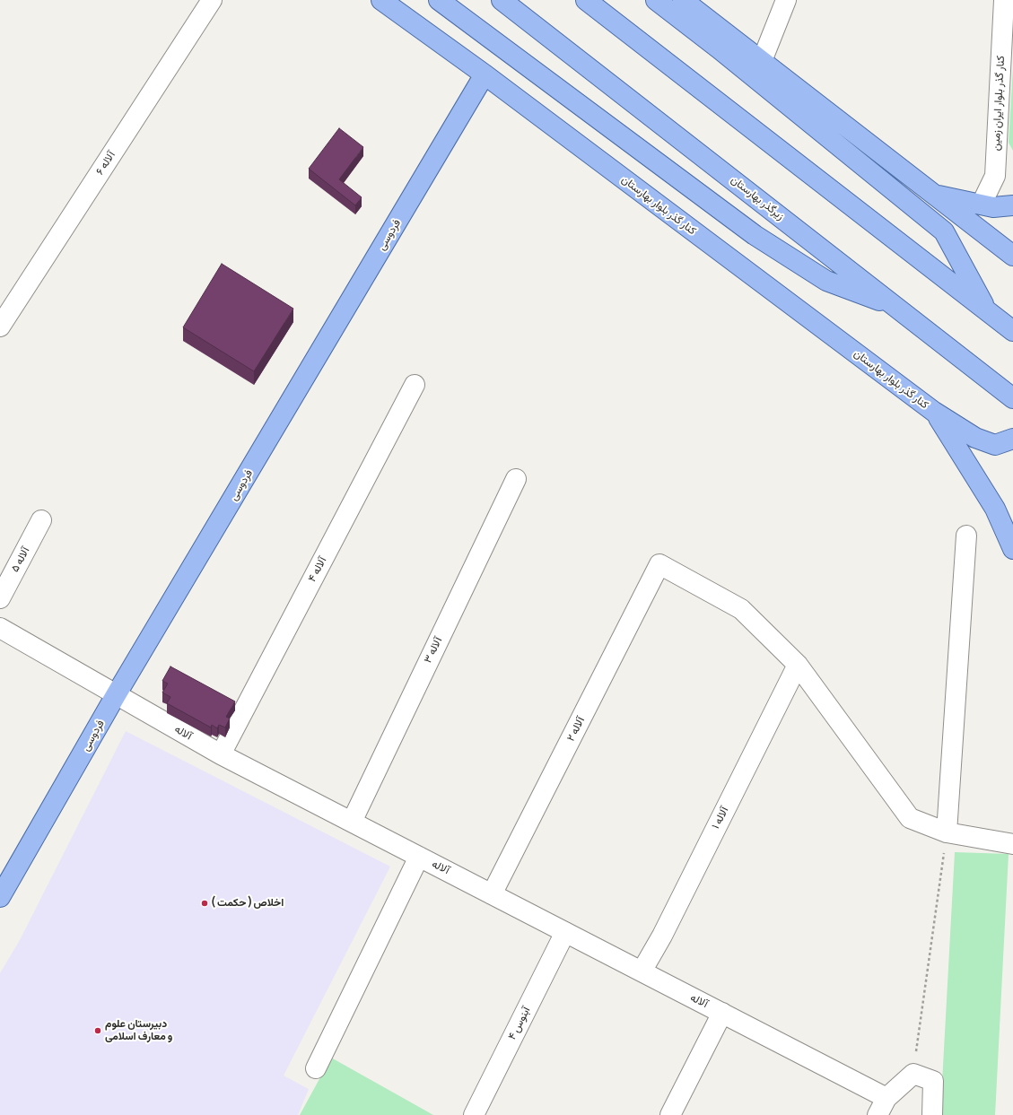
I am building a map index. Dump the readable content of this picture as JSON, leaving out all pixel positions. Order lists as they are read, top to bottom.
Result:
{
  "streets": {
    "main road": ["زیرگذر بهارستان", "کنار گذر بلوار بهارستان", "فردوسی"],
    "street": [
      "کنار گذر بلوار ایران زمین",
      "آلاله ۶",
      "آلاله ۵",
      "آلاله ۴",
      "آلاله ۳",
      "آلاله ۲",
      "آلاله",
      "آلاله ۱",
      "آبنوس ۴"
    ]
  },
  "crossings": [
    ["کنار گذر بلوار بهارستان", "فردوسی"],
    ["فردوسی", "آلاله"],
    ["آلاله ۴", "آلاله"],
    ["آلاله ۳", "آلاله"],
    ["آلاله ۲", "آلاله"],
    ["آلاله ۲", "آلاله ۱"],
    ["آلاله", "آلاله ۱"],
    ["آلاله", "آبنوس ۴"]
  ],
  "places": ["اخلاص ( حکمت )", "دبیرستان علوم و معارف اسلامی"]
}
